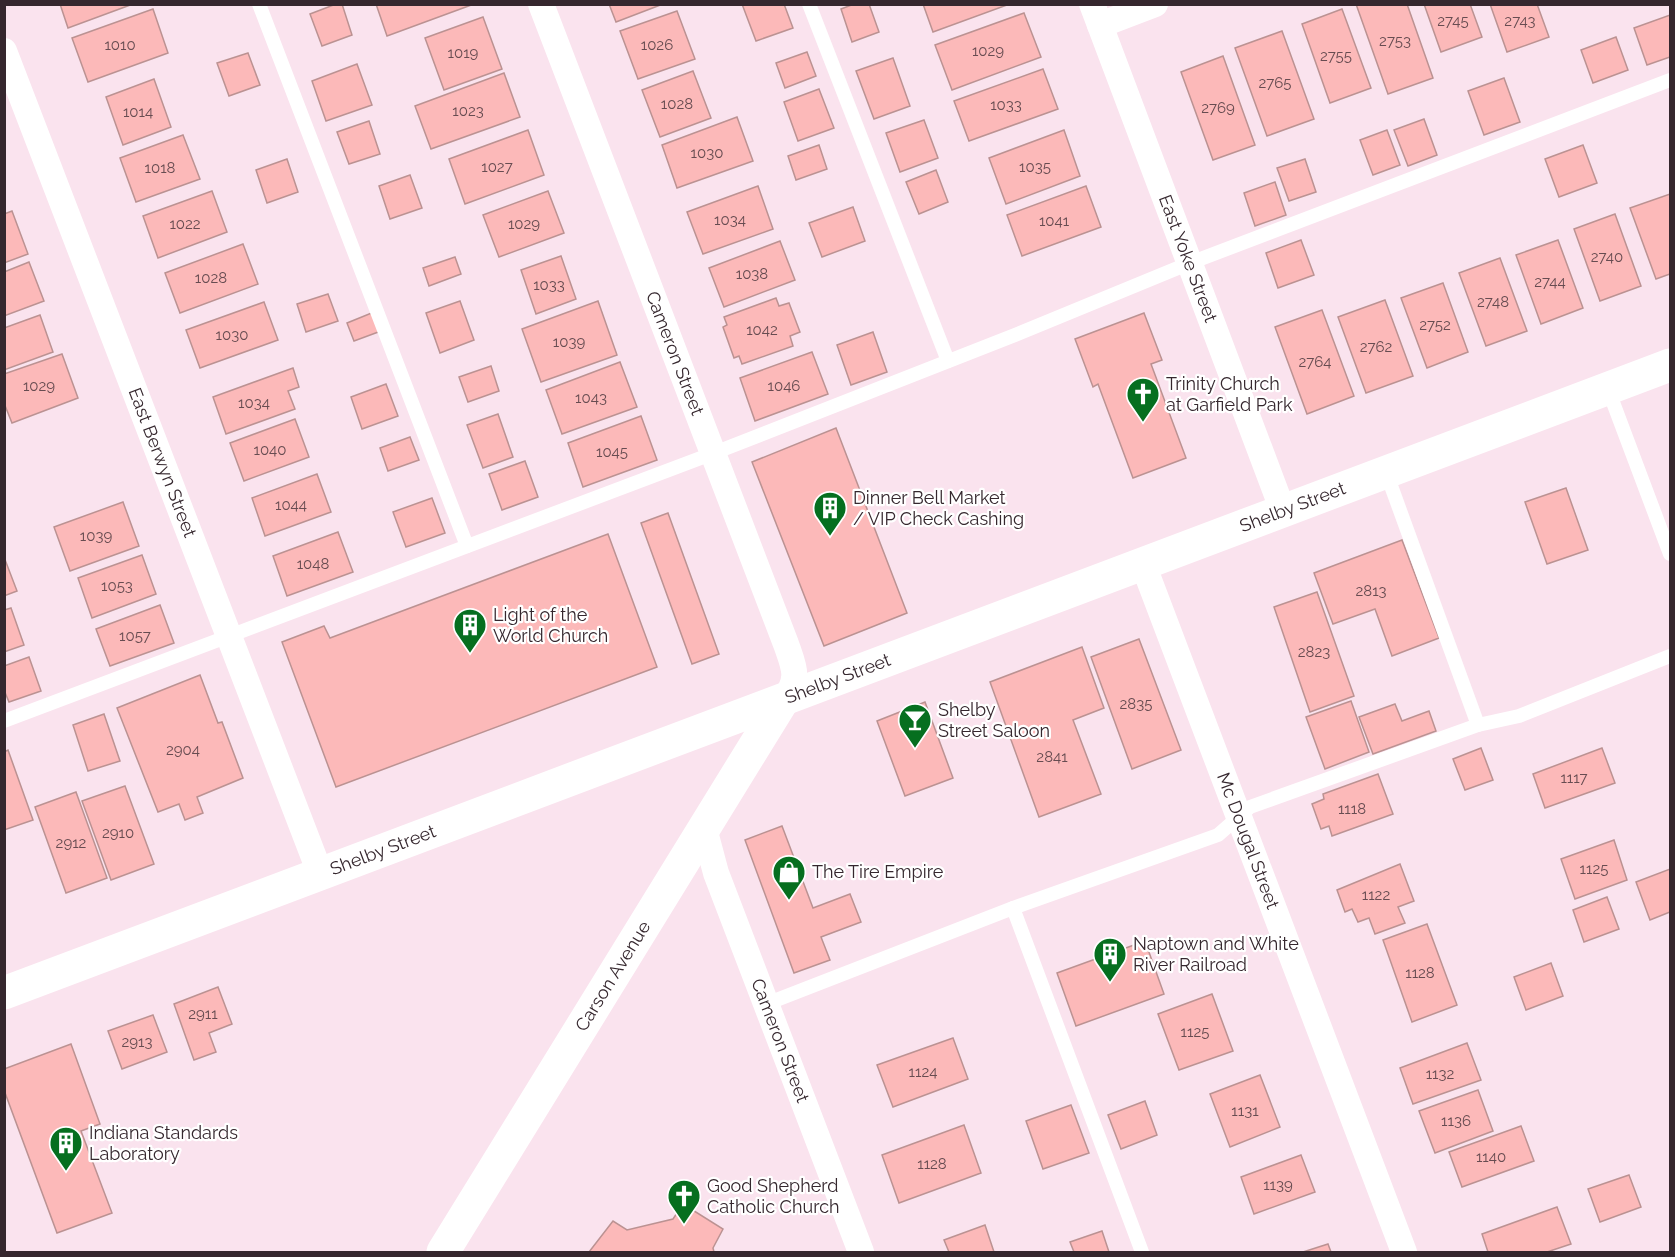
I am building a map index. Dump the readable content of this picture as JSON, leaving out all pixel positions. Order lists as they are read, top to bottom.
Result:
{
  "streets": {
    "main road": ["Shelby Street", "Carson Avenue"],
    "street": [
      "East Yoke Street",
      "Cameron Street",
      "East Berwyn Street",
      "Mc Dougal Street"
    ]
  },
  "crossings": [
    ["East Yoke Street", "Shelby Street"],
    ["Cameron Street", "Shelby Street"],
    ["Cameron Street", "Carson Avenue"],
    ["East Berwyn Street", "Shelby Street"],
    ["Shelby Street", "Mc Dougal Street"],
    ["Shelby Street", "Carson Avenue"]
  ],
  "places": {
    "church": ["Trinity Church at Garfield Park", "Good Shepherd Catholic Church"],
    "building": [
      "Dinner Bell Market / VIP Check Cashing",
      "Light of the World Church",
      "Naptown and White River Railroad",
      "Indiana Standards Laboratory"
    ],
    "bar": ["Shelby Street Saloon"],
    "shop": ["The Tire Empire"]
  },
  "house_numbers": [
    "2745",
    "2743",
    "2753",
    "1010",
    "1026",
    "1029",
    "1019",
    "2755",
    "2765",
    "1028",
    "1033",
    "2769",
    "1023",
    "1014",
    "1030",
    "1027",
    "1035",
    "1018",
    "1034",
    "1041",
    "1022",
    "1029",
    "2740",
    "1038",
    "1028",
    "2744",
    "1033",
    "2748",
    "2752",
    "1042",
    "1030",
    "1039",
    "2762",
    "2764",
    "1029",
    "1046",
    "1043",
    "1034",
    "1040",
    "1045",
    "1044",
    "1039",
    "1048",
    "1053",
    "2813",
    "1057",
    "2823",
    "2835",
    "2904",
    "2841",
    "1117",
    "1118",
    "2910",
    "2912",
    "1125",
    "1122",
    "1128",
    "2911",
    "1125",
    "2913",
    "1124",
    "1132",
    "1131",
    "1136",
    "1140",
    "1128",
    "1139"
  ]
}
